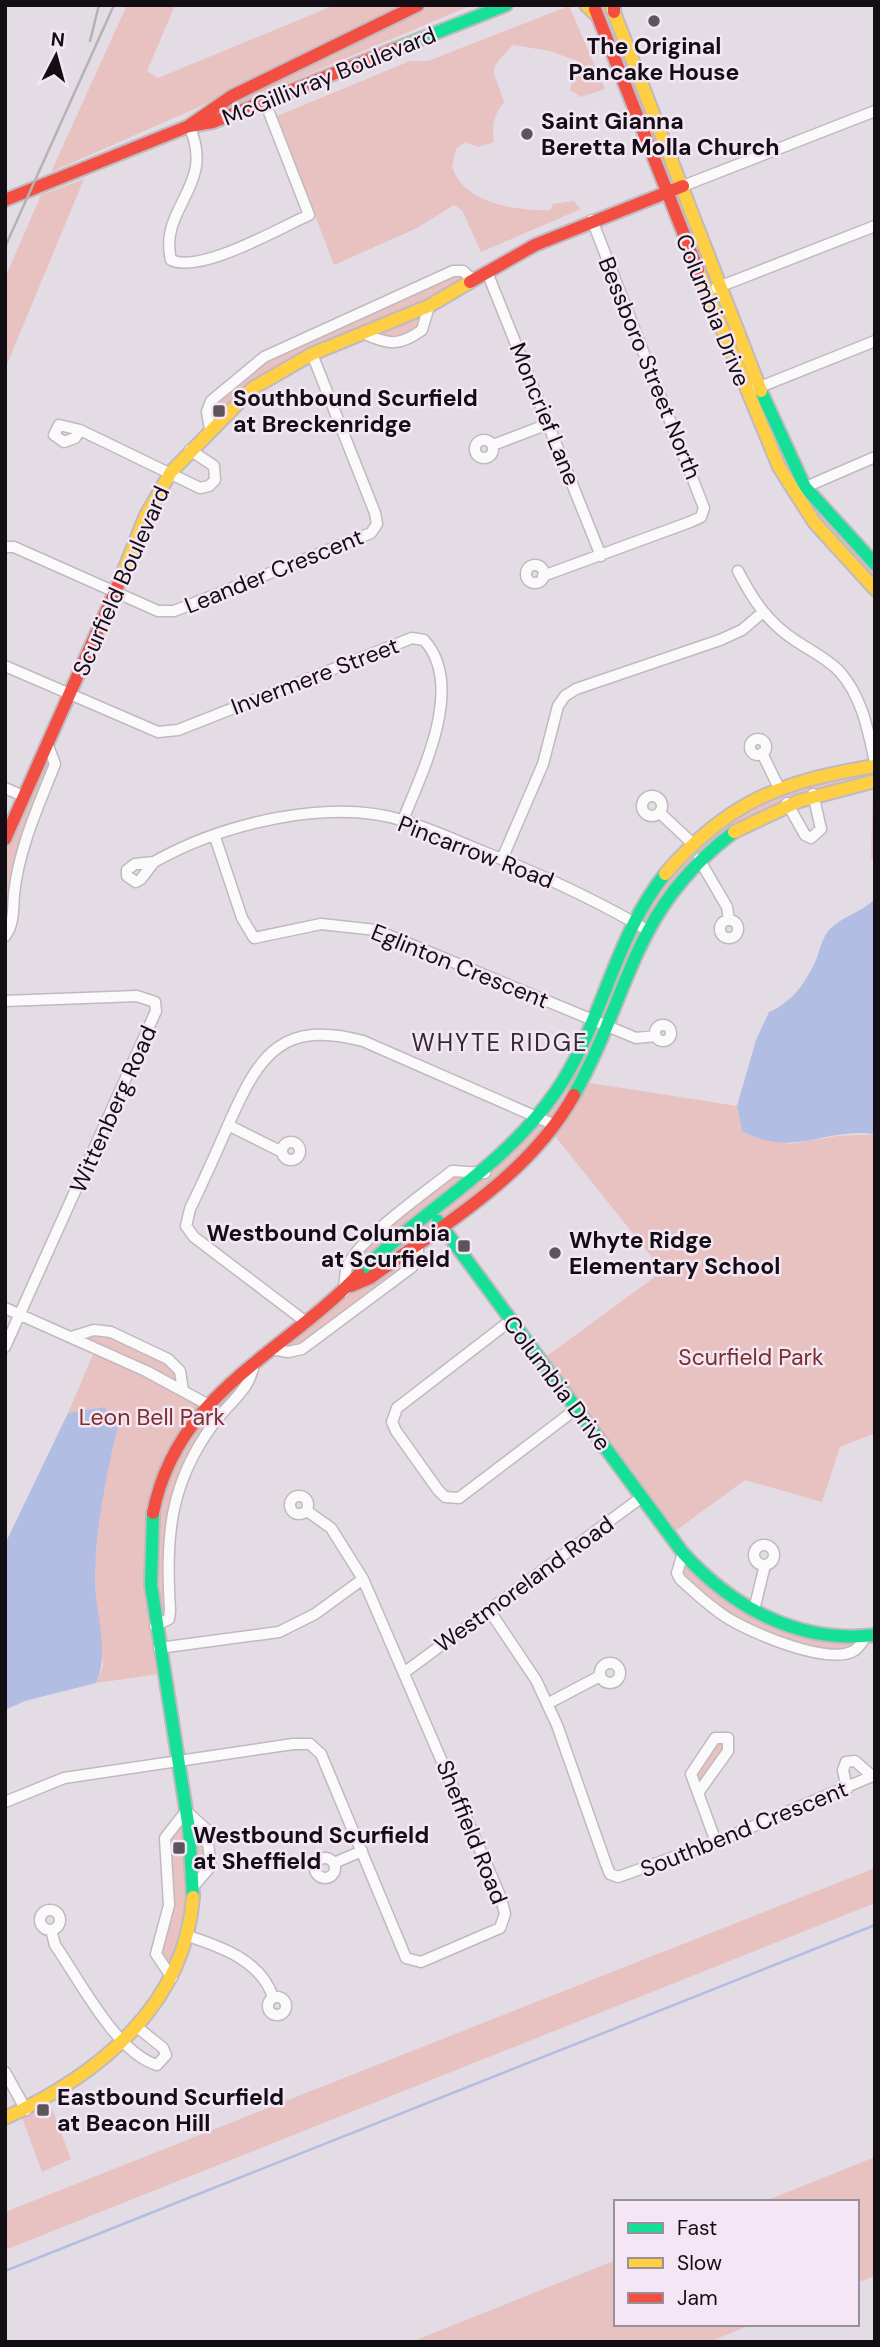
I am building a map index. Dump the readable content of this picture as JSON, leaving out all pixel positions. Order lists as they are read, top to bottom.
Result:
{
  "streets": {
    "street": [
      "McGillivray Boulevard",
      "Columbia Drive",
      "Bessboro Street North",
      "Moncrief Lane",
      "Leander Crescent",
      "Scurfield Boulevard",
      "Invermere Street",
      "Pincarrow Road",
      "Eglinton Crescent",
      "Wittenberg Road",
      "Westmoreland Road",
      "Southbend Crescent",
      "Sheffield Road"
    ]
  },
  "crossings": [
    ["Columbia Drive", "Scurfield Boulevard"],
    ["Columbia Drive", "Westmoreland Road"],
    ["Bessboro Street North", "Moncrief Lane"],
    ["Bessboro Street North", "Scurfield Boulevard"],
    ["Moncrief Lane", "Scurfield Boulevard"],
    ["Leander Crescent", "Scurfield Boulevard"],
    ["Scurfield Boulevard", "Invermere Street"],
    ["Invermere Street", "Pincarrow Road"],
    ["Pincarrow Road", "Eglinton Crescent"],
    ["Westmoreland Road", "Southbend Crescent"],
    ["Westmoreland Road", "Sheffield Road"]
  ],
  "districts": ["WHYTE RIDGE"],
  "parks": ["Scurfield Park", "Leon Bell Park"],
  "places": {
    "other": ["The Original Pancake House", "Saint Gianna Beretta Molla Church", "Whyte Ridge Elementary School"],
    "transit": [
      "Southbound Scurfield at Breckenridge",
      "Westbound Columbia at Scurfield",
      "Westbound Scurfield at Sheffield",
      "Eastbound Scurfield at Beacon Hill"
    ]
  },
  "legend": ["Fast", "Slow", "Jam"],
  "north": "top"
}
